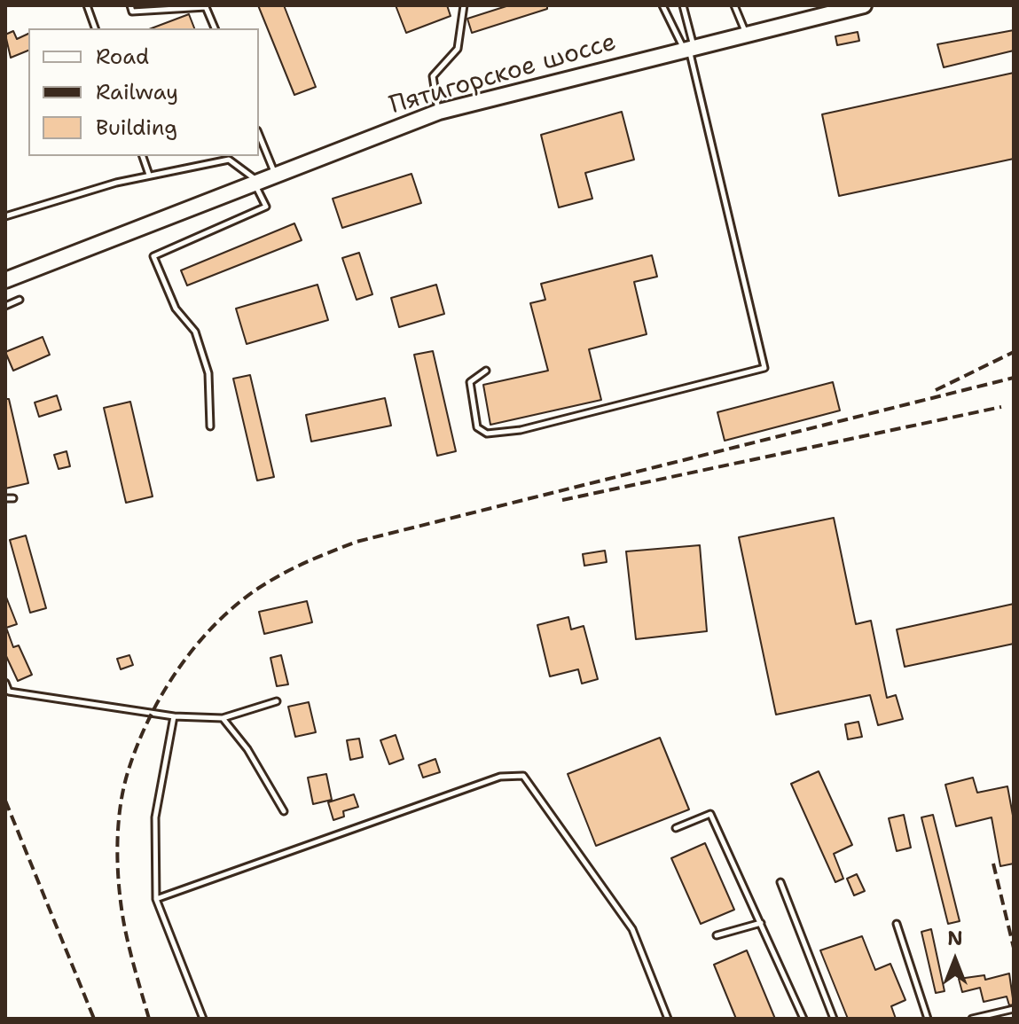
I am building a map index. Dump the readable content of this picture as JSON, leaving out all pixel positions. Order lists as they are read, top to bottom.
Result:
{
  "streets": {
    "main road": ["Пятигорское шоссе"]
  },
  "legend": ["Road", "Railway", "Building"],
  "north": "top"
}
